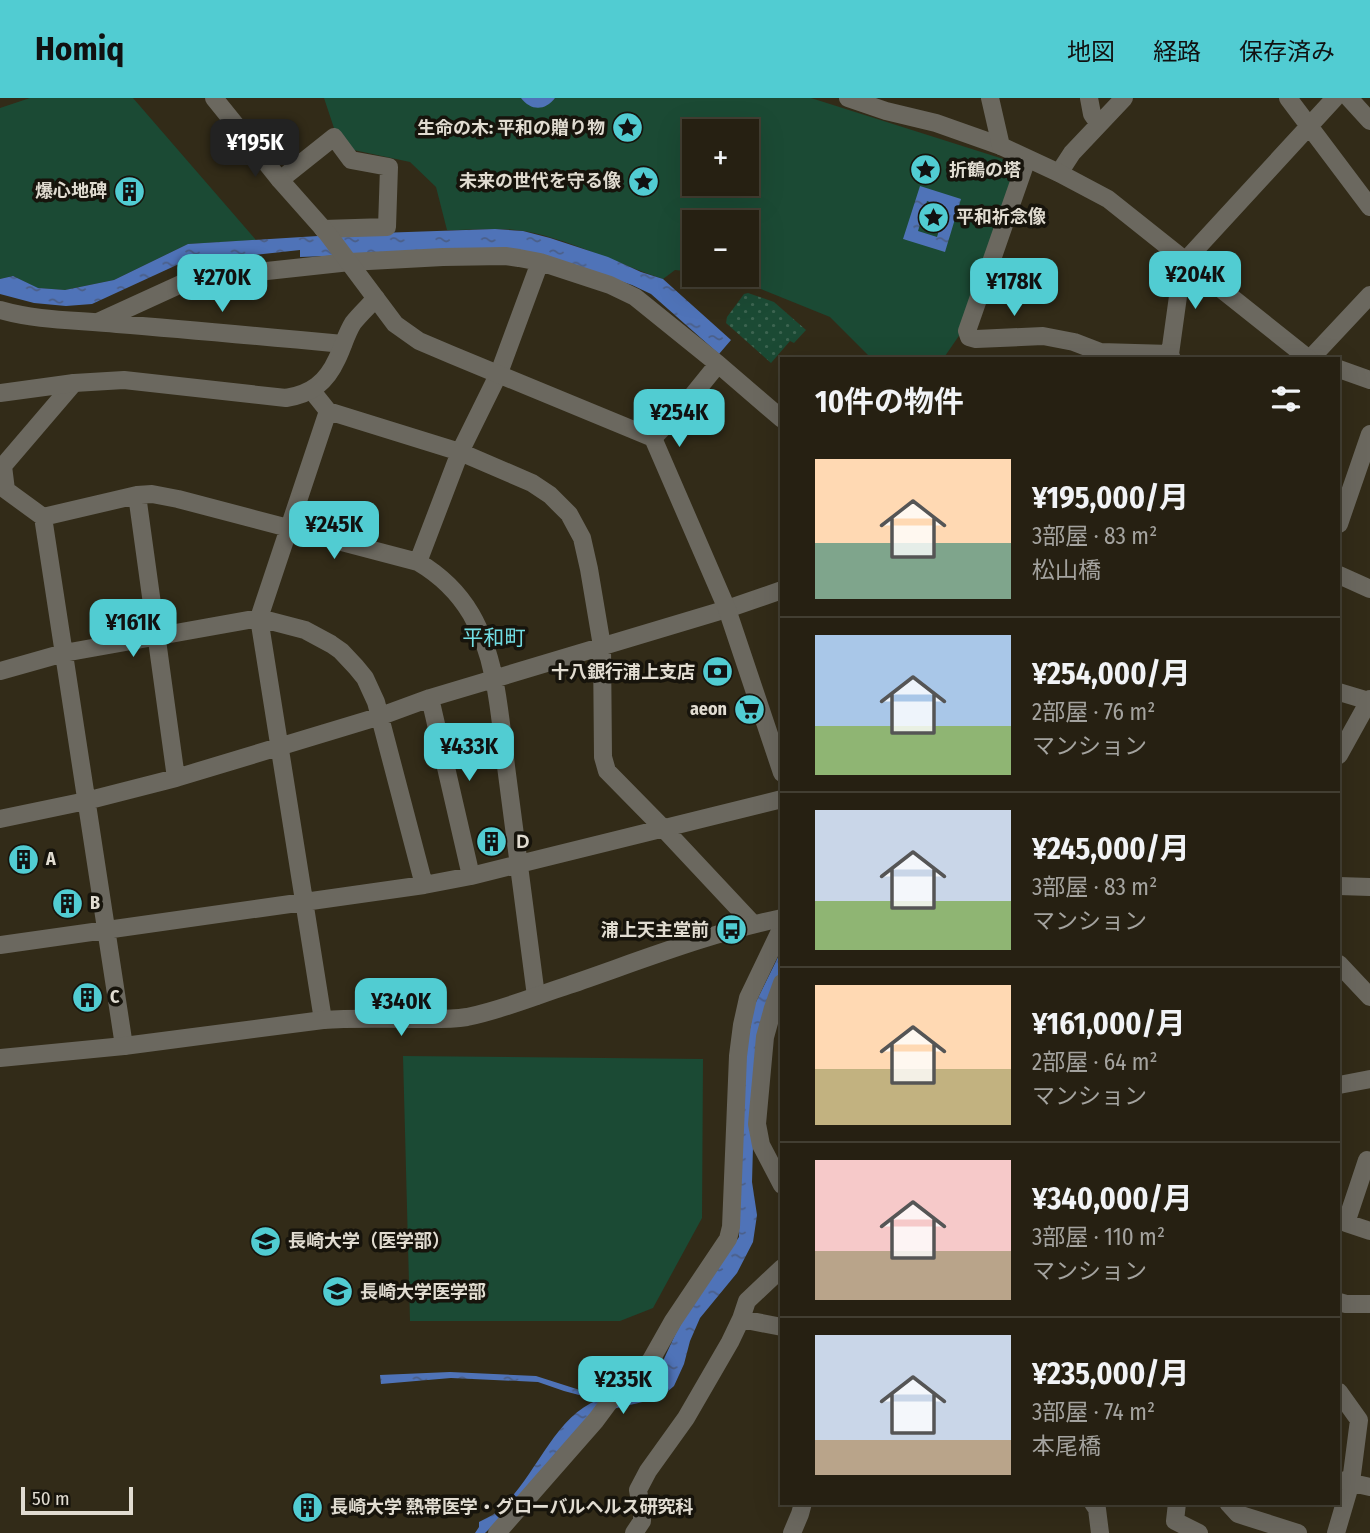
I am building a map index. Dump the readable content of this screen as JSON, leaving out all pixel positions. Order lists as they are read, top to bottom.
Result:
{
  "districts": ["平和町"],
  "places": {
    "place": [
      "生命の木: 平和の贈り物",
      "折鶴の塔",
      "未来の世代を守る像",
      "平和祈念像"
    ],
    "building": [
      "爆心地碑",
      "Ｄ",
      "A",
      "B",
      "C",
      "長崎大学 熱帯医学・グローバルヘルス研究科"
    ],
    "bank": ["十八銀行浦上支店"],
    "supermarket": ["aeon"],
    "bus stop": ["浦上天主堂前"],
    "school or university": ["長崎大学（医学部）", "長崎大学医学部"]
  },
  "scale_bar": "50 m",
  "page": {
    "header": "Homiq",
    "nav": ["地図", "経路", "保存済み"],
    "map_buttons": ["+", "−"],
    "price": [
      "¥195K",
      "¥204K",
      "¥270K",
      "¥178K",
      "¥254K",
      "¥245K",
      "¥161K",
      "¥433K",
      "¥340K",
      "¥235K"
    ],
    "heading": "10件の物件",
    "list": [
      {
        "name": "¥195,000/月",
        "note": "3部屋 · 83 m² · 松山橋"
      },
      {
        "name": "¥254,000/月",
        "note": "2部屋 · 76 m² · マンション"
      },
      {
        "name": "¥245,000/月",
        "note": "3部屋 · 83 m² · マンション"
      },
      {
        "name": "¥161,000/月",
        "note": "2部屋 · 64 m² · マンション"
      },
      {
        "name": "¥340,000/月",
        "note": "3部屋 · 110 m² · マンション"
      },
      {
        "name": "¥235,000/月",
        "note": "3部屋 · 74 m² · 本尾橋"
      }
    ],
    "scale": "50 m"
  }
}
